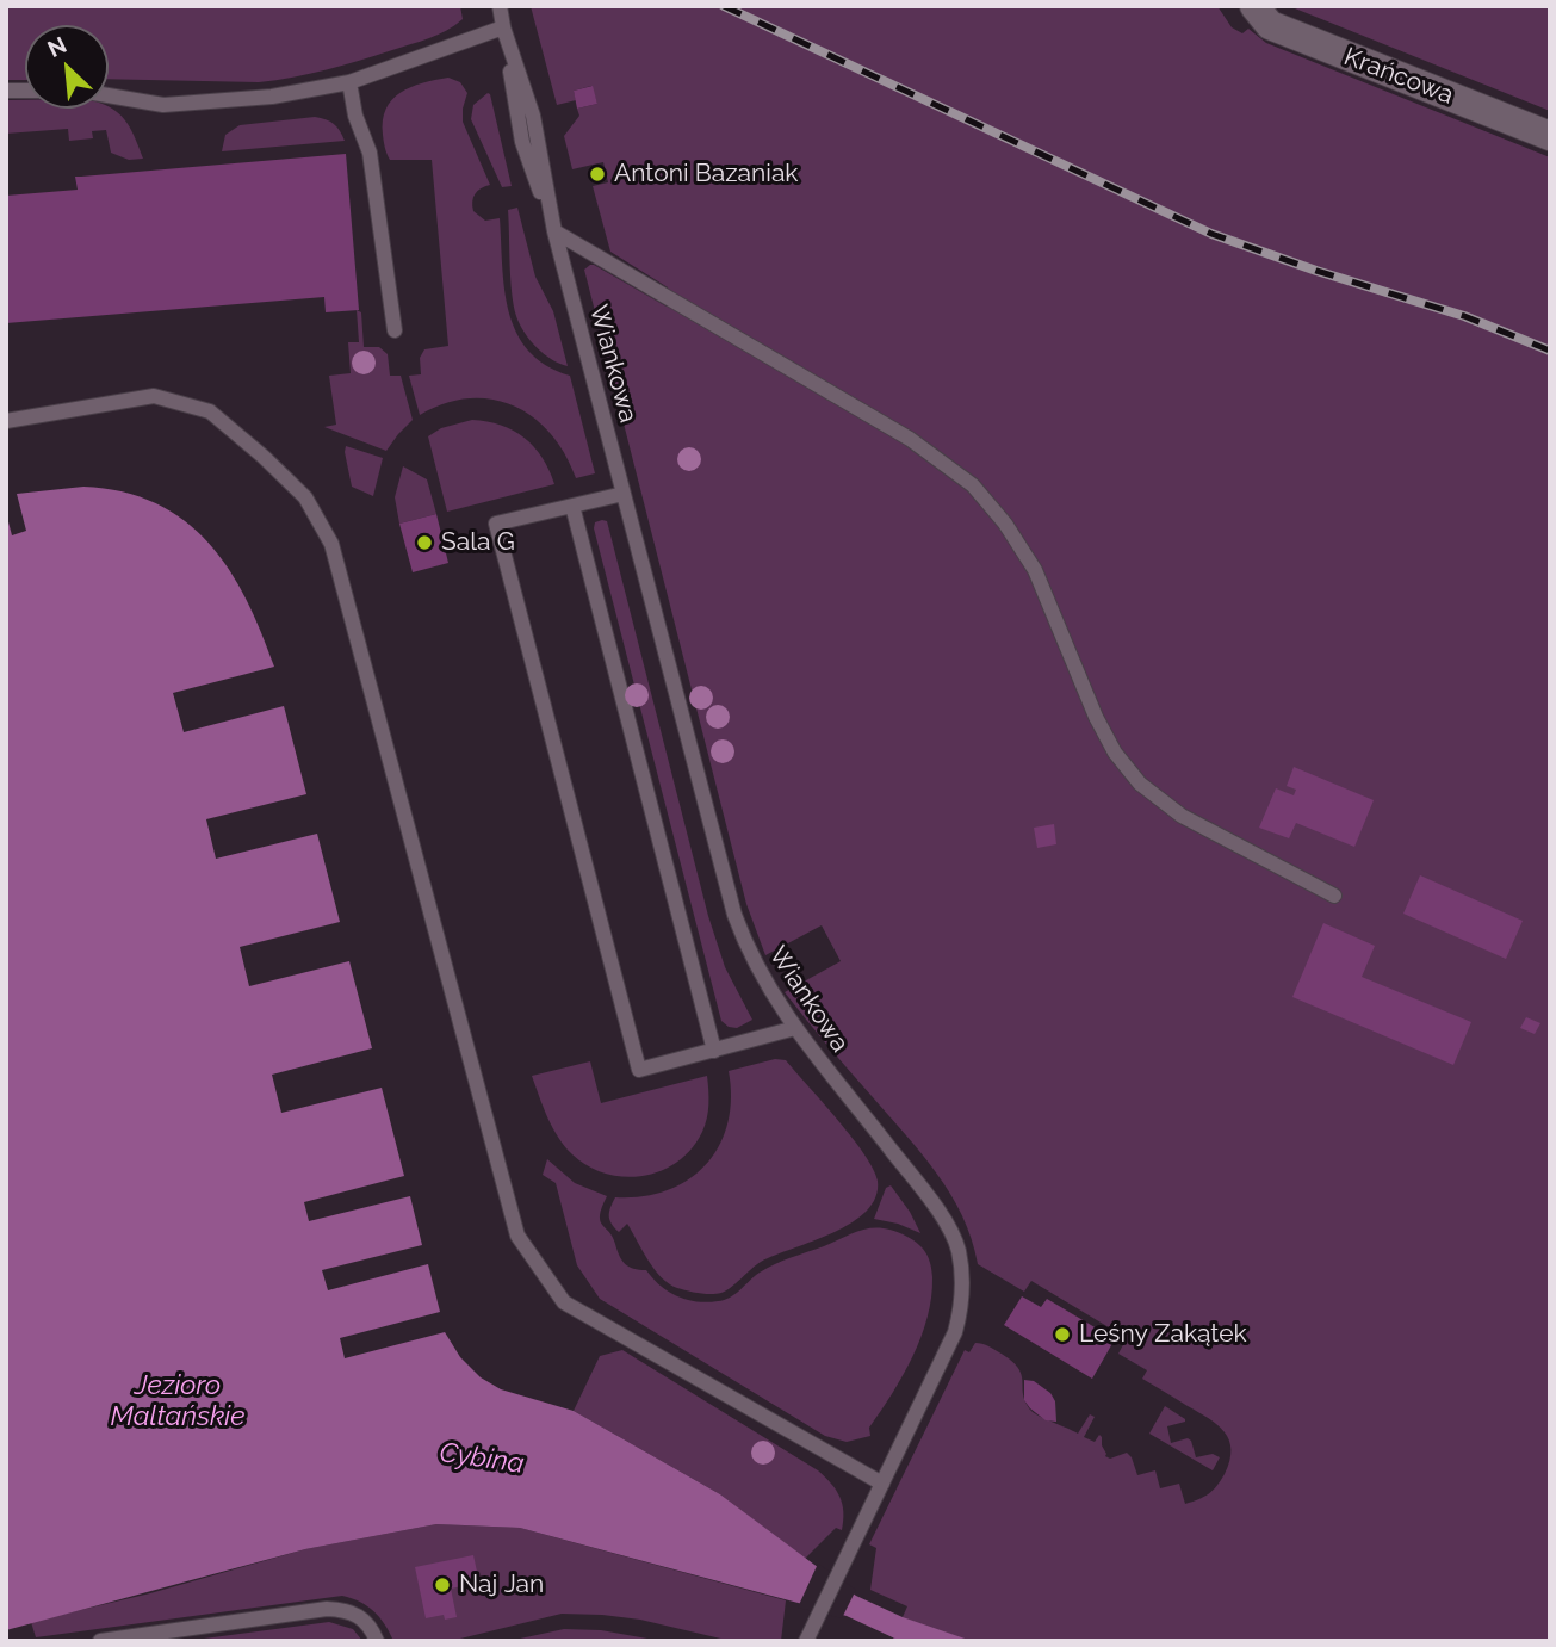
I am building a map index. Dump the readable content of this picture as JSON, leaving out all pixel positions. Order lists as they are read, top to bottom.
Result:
{
  "streets": {
    "street": ["Krańcowa"],
    "lane": ["Wiankowa"]
  },
  "water": ["Jezioro Maltańskie", "Cybina"],
  "places": [
    "Antoni Bazaniak",
    "Sala G",
    "Leśny Zakątek",
    "Naj Jan"
  ],
  "north": "top left"
}
